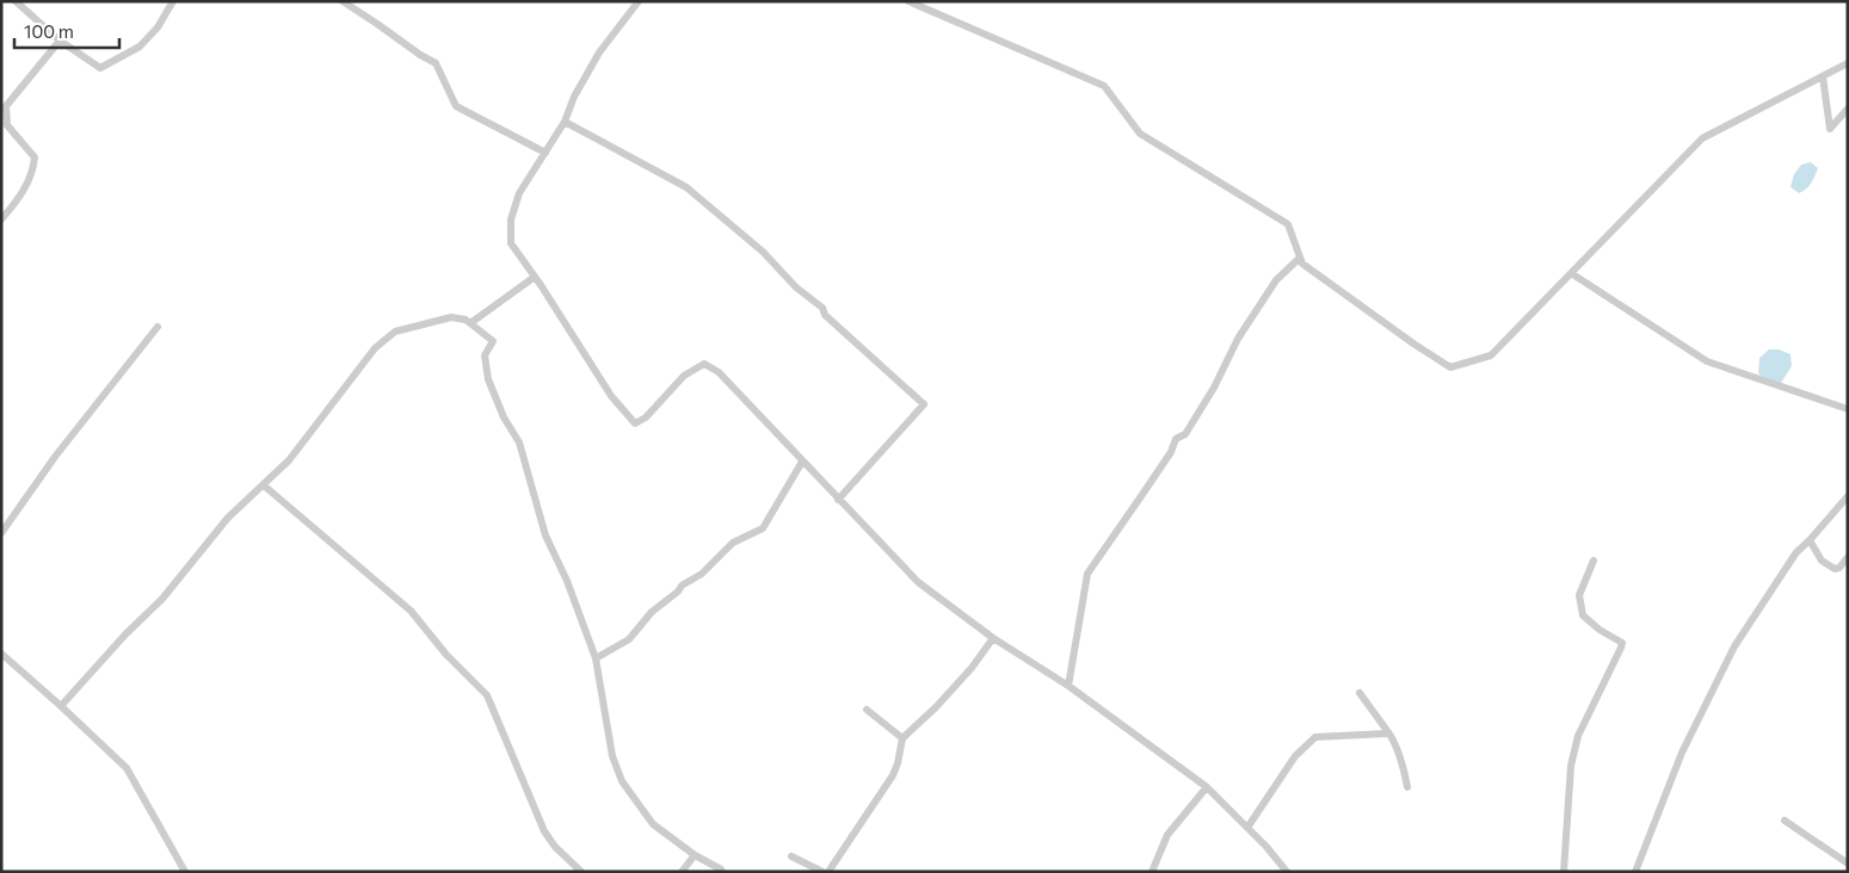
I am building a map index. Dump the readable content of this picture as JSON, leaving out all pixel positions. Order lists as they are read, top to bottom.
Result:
{
  "scale_bar": "100 m"
}
